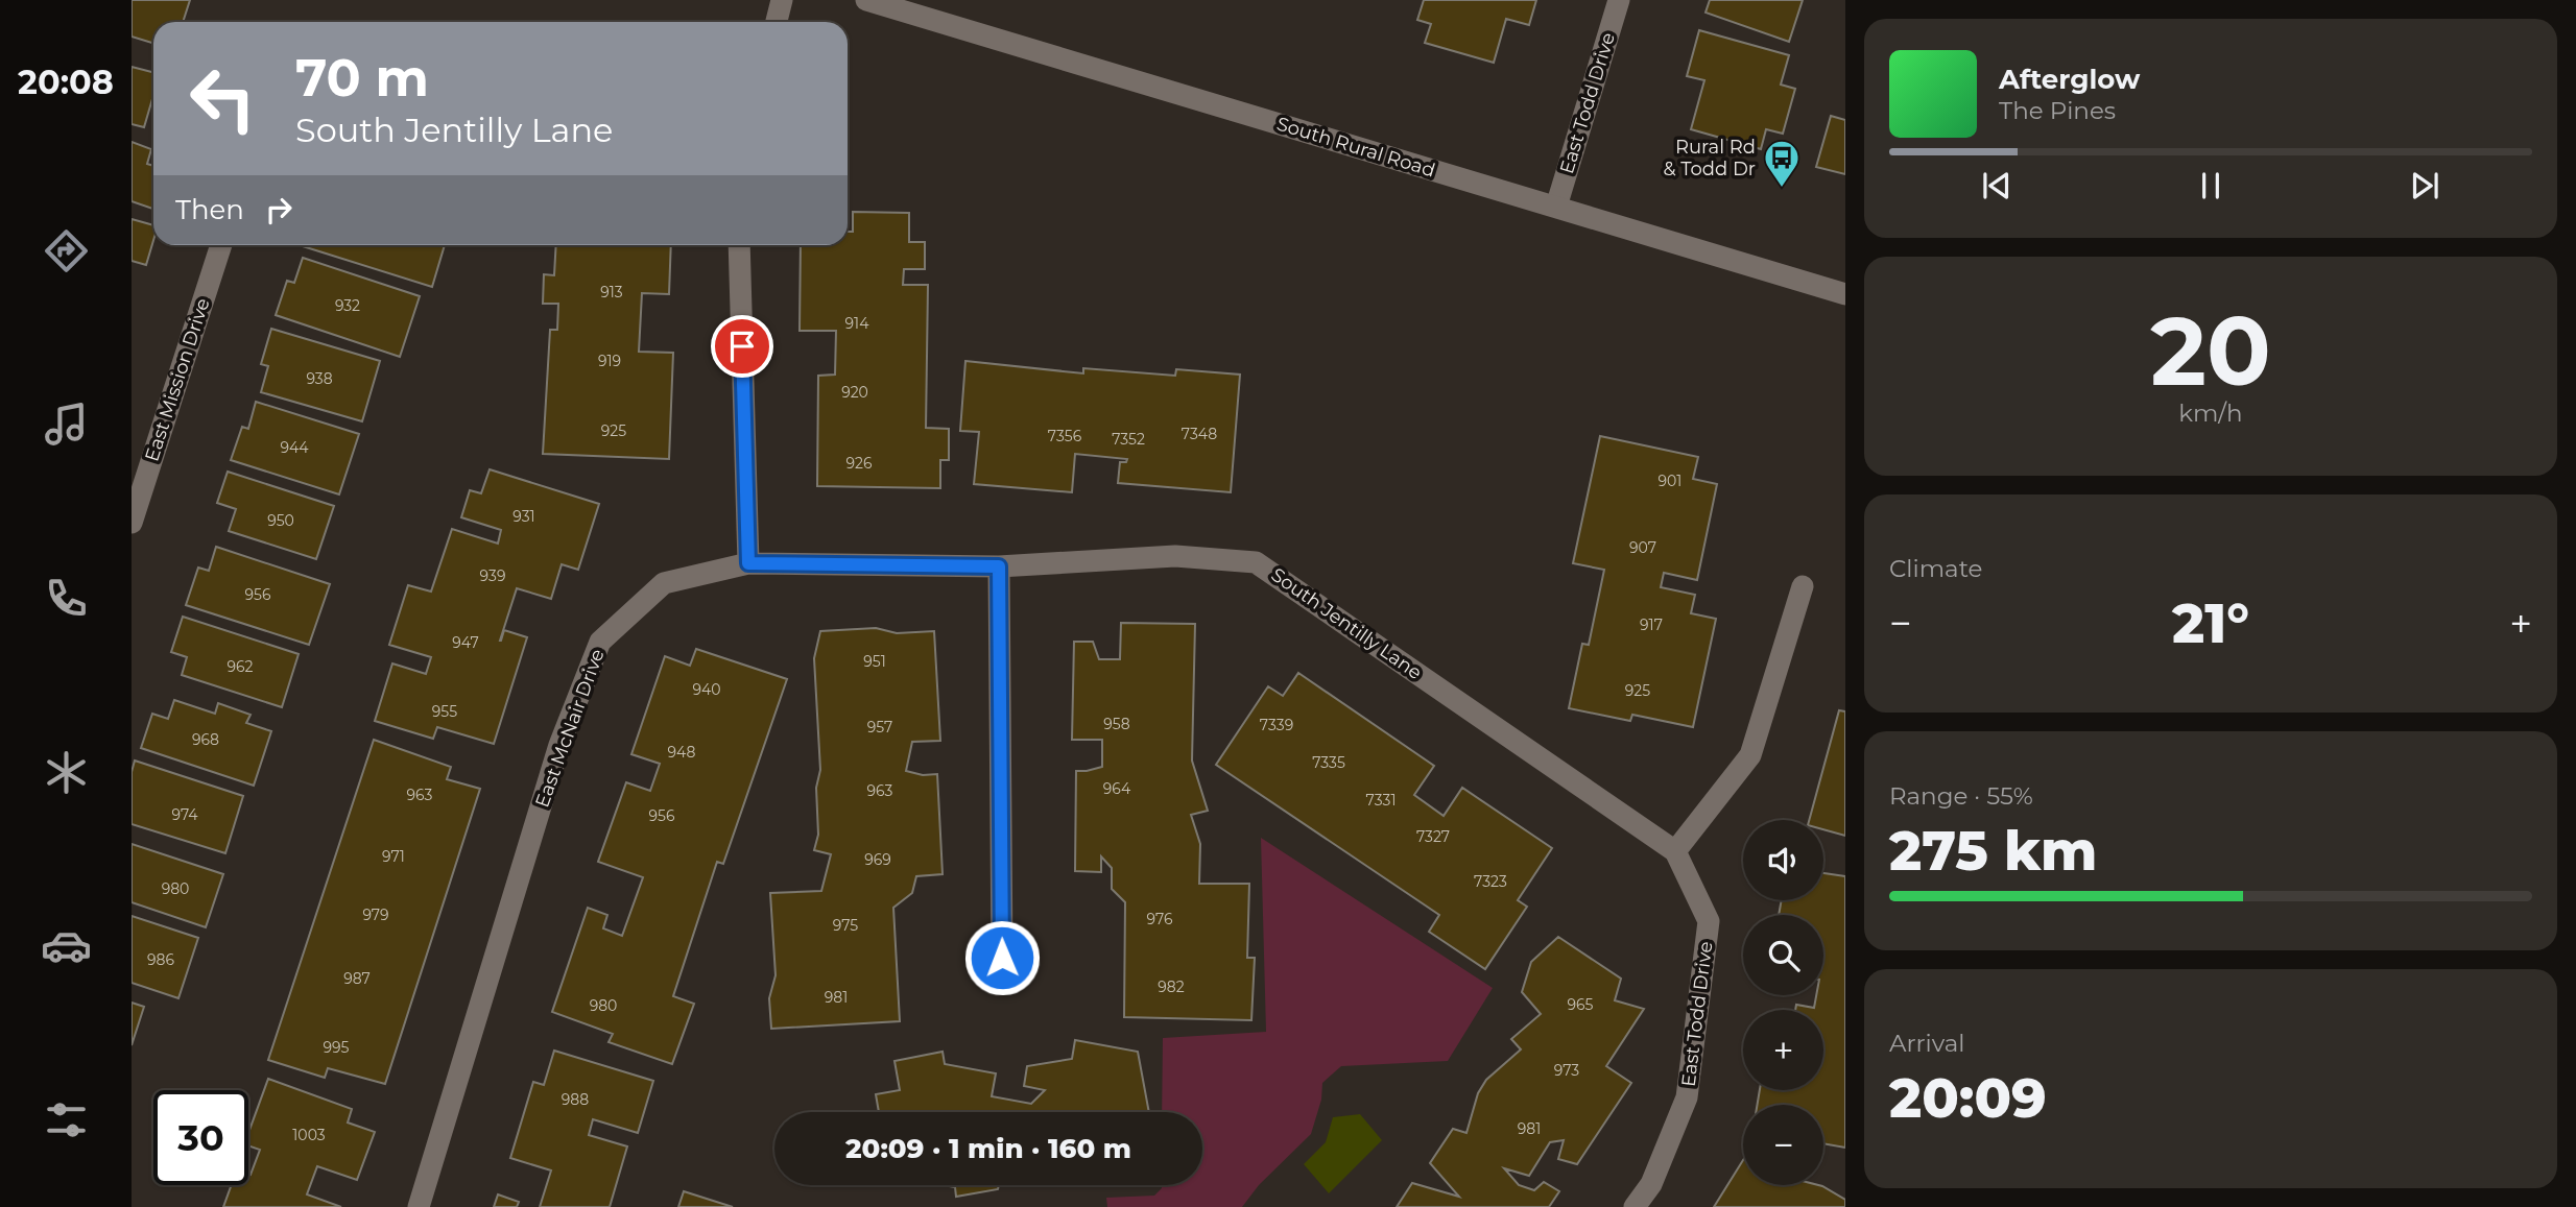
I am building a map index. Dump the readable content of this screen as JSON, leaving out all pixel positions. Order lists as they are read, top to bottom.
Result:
{
  "streets": {
    "street": [
      "East Todd Drive",
      "South Rural Road",
      "East Mission Drive",
      "South Jentilly Lane",
      "East McNair Drive"
    ]
  },
  "crossings": [
    ["East Todd Drive", "South Rural Road"],
    ["East Todd Drive", "South Jentilly Lane"],
    ["South Jentilly Lane", "East McNair Drive"]
  ],
  "places": {
    "bus stop": ["Rural Rd & Todd Dr"]
  },
  "house_numbers": [
    "913",
    "932",
    "914",
    "919",
    "938",
    "920",
    "925",
    "7348",
    "7356",
    "7352",
    "944",
    "926",
    "901",
    "931",
    "950",
    "907",
    "939",
    "956",
    "917",
    "947",
    "951",
    "962",
    "940",
    "925",
    "955",
    "958",
    "7339",
    "957",
    "968",
    "948",
    "7335",
    "964",
    "963",
    "963",
    "7331",
    "974",
    "956",
    "7327",
    "971",
    "969",
    "7323",
    "980",
    "979",
    "976",
    "975",
    "986",
    "987",
    "982",
    "981",
    "965",
    "980",
    "995",
    "973",
    "988",
    "981",
    "1003"
  ],
  "page": {
    "tabs": "20:08",
    "turn": ["70 m", "South Jentilly Lane"],
    "song": ["Afterglow", "The Pines"],
    "then": "Then",
    "tile": [
      ["20", "km/h"],
      "Climate",
      ["Range · 55%", "275 km"],
      ["Arrival", "20:09"]
    ],
    "heat": ["−", "21°", "+"],
    "map_buttons": ["+", "−"],
    "limit": "30",
    "trip": "20:09 · 1 min · 160 m"
  }
}
